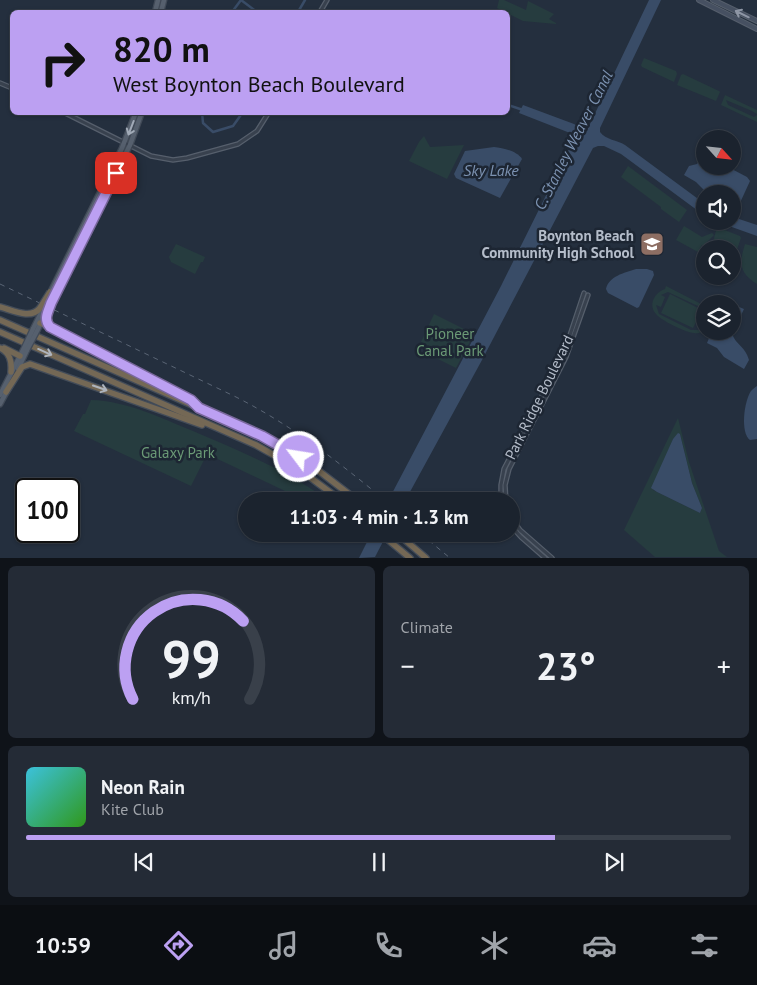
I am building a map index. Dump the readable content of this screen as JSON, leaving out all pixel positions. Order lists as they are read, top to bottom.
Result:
{
  "streets": {
    "street": ["Park Ridge Boulevard"]
  },
  "water": ["C. Stanley Weaver Canal", "Sky Lake"],
  "parks": ["Pioneer Canal Park", "Galaxy Park"],
  "places": {
    "school or university": ["Boynton Beach Community High School"]
  },
  "north": "bottom right",
  "page": {
    "turn": ["820 m", "West Boynton Beach Boulevard"],
    "limit": "100",
    "trip": "11:03 · 4 min · 1.3 km",
    "tile": "Climate",
    "heat": ["−", "23°", "+"],
    "song": ["Neon Rain", "Kite Club"],
    "tabs": "10:59",
    "gauge": ["99", "km/h"]
  }
}
